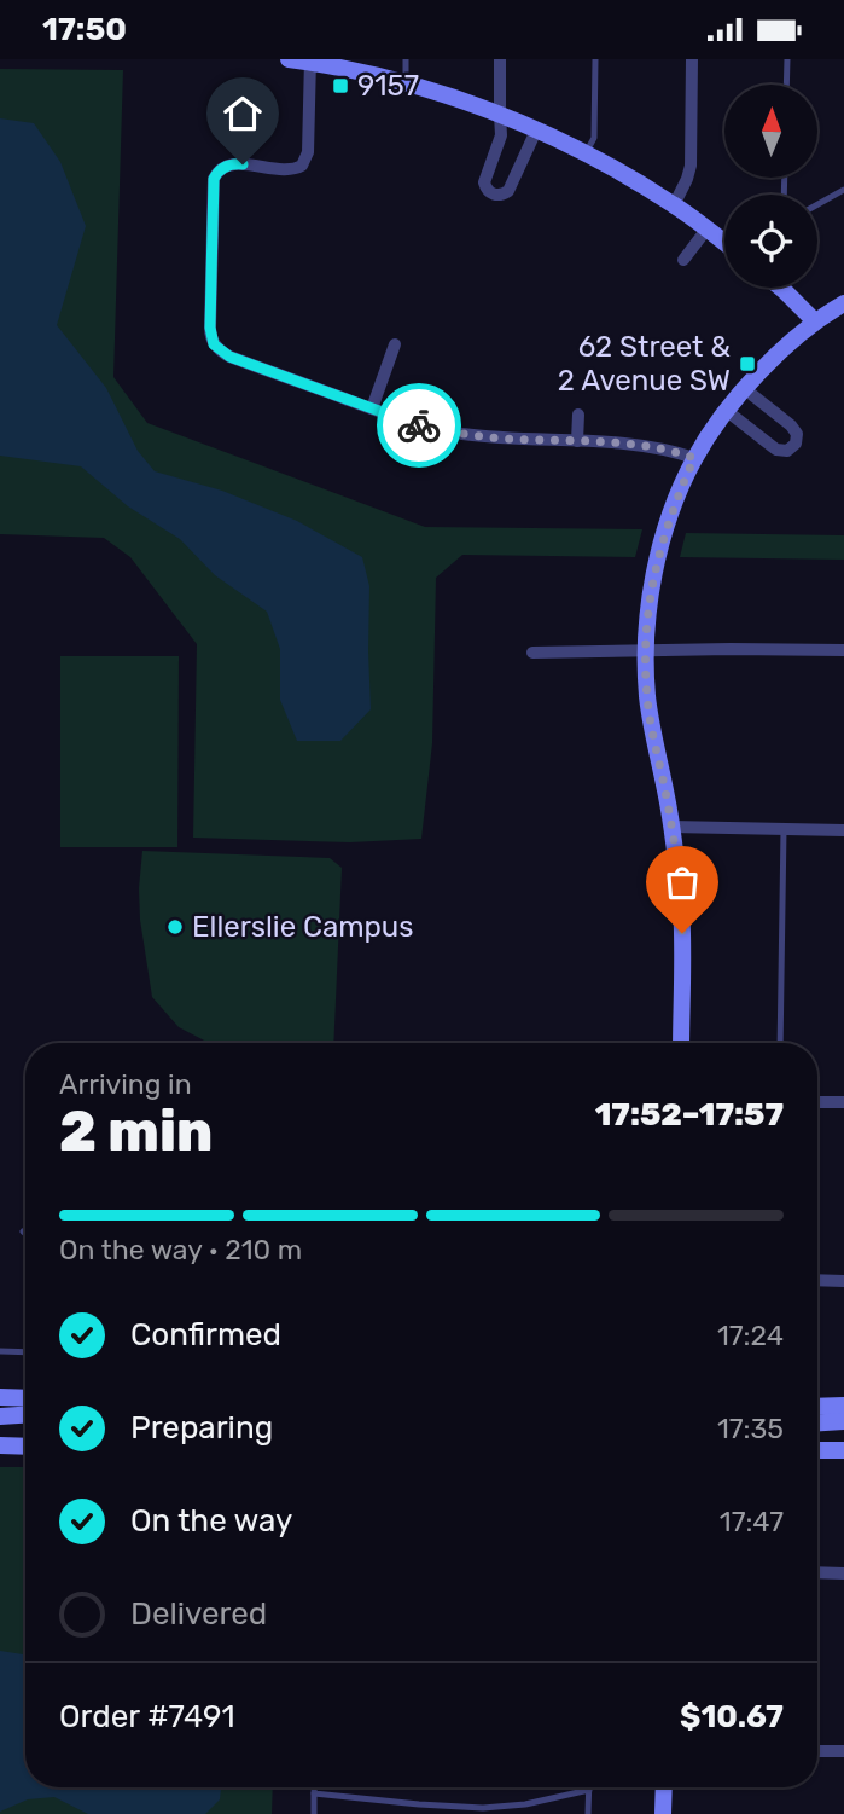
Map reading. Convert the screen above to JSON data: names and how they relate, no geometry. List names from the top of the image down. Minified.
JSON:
{"places":{"transit":["9157","62 Street & 2 Avenue SW"],"other":["Ellerslie Campus"]},"north":"top","page":{"status":"17:50","heading":["2 min","Arriving in","17:52–17:57"],"panel":["Order #7491","$10.67"],"bar":"On the way · 210 m","list":[["Confirmed","17:24"],["Preparing","17:35"],["On the way","17:47"],"Delivered"]}}
